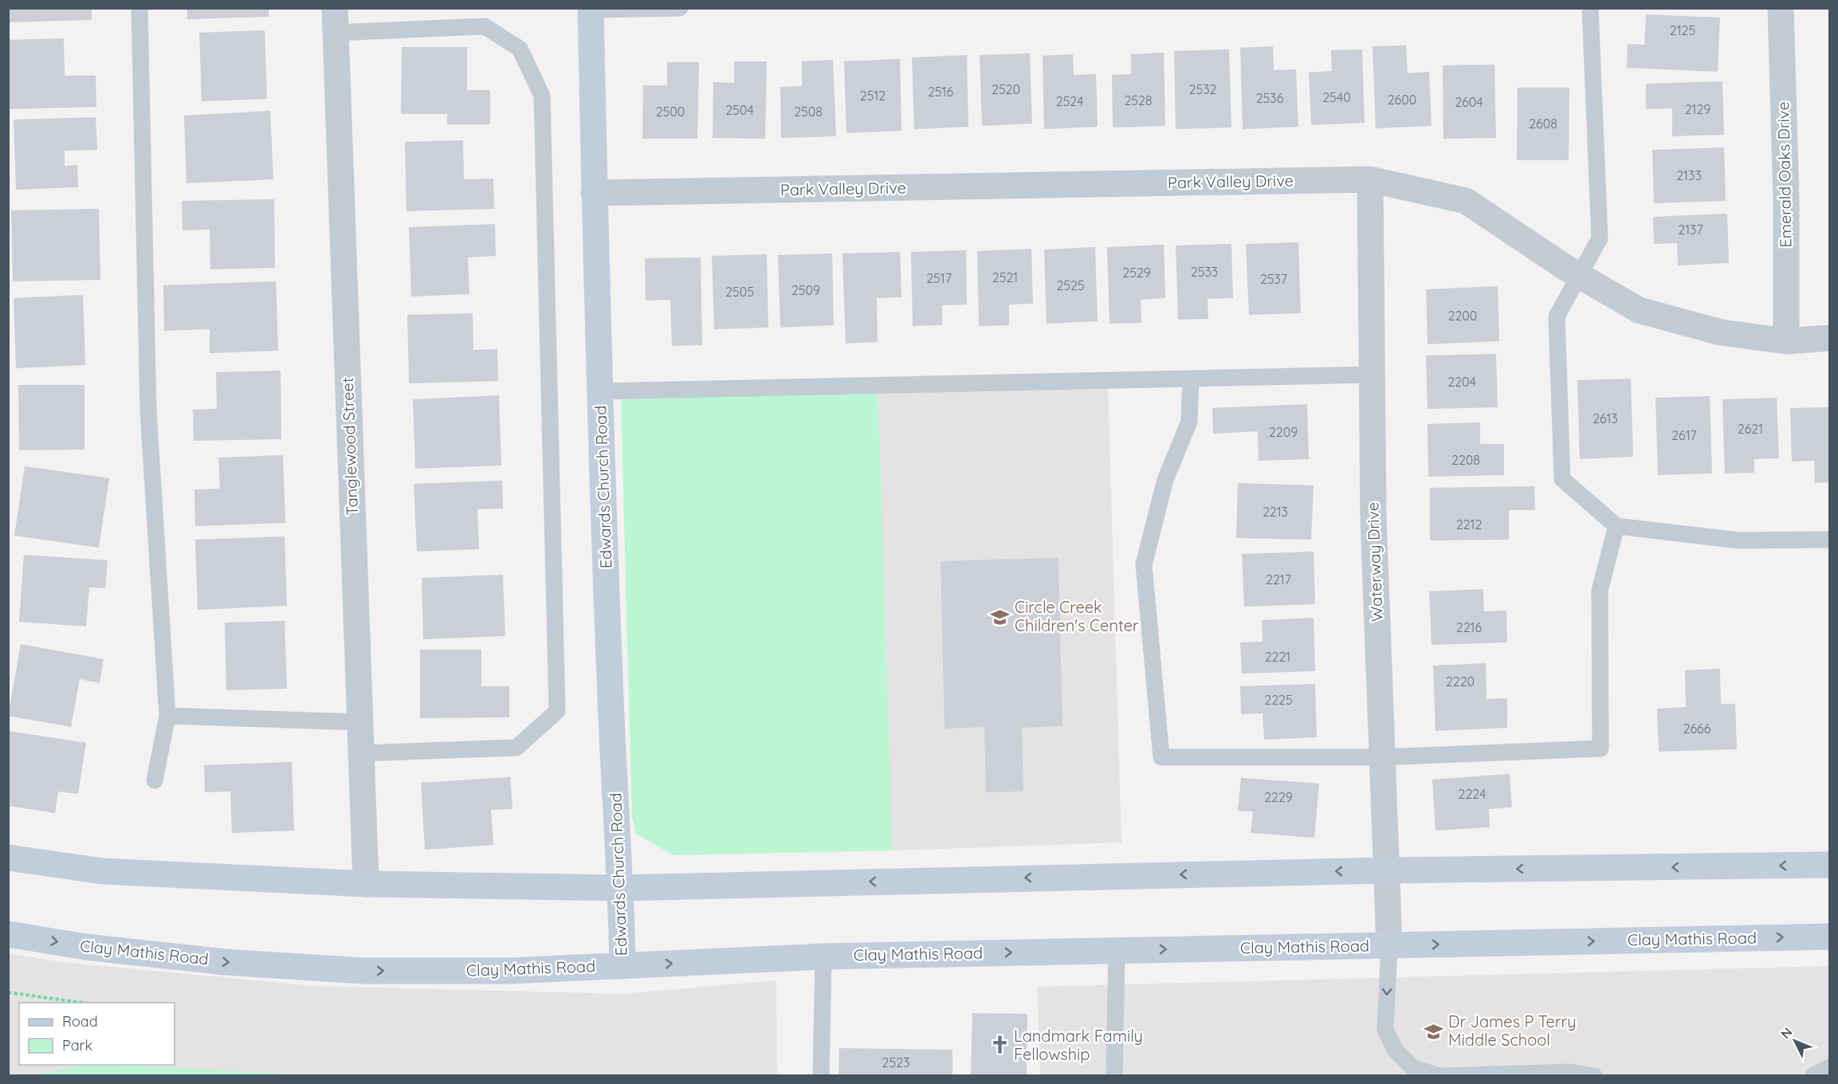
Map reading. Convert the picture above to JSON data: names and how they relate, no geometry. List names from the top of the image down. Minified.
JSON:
{"streets":{"main road":["Edwards Church Road","Clay Mathis Road"],"street":["Emerald Oaks Drive","Park Valley Drive","Tanglewood Street","Waterway Drive"]},"crossings":[["Emerald Oaks Drive","Park Valley Drive"],["Park Valley Drive","Edwards Church Road"],["Park Valley Drive","Waterway Drive"],["Edwards Church Road","Clay Mathis Road"],["Waterway Drive","Clay Mathis Road"]],"places":{"school or university":["Circle Creek Children's Center","Dr James P Terry Middle School"],"church":["Landmark Family Fellowship"]},"house_numbers":["2125","2520","2532","2516","2512","2540","2536","2600","2528","2524","2604","2129","2504","2500","2508","2608","2133","2137","2533","2529","2521","2517","2537","2525","2509","2505","2200","2204","2613","2621","2209","2617","2208","2213","2212","2217","2216","2221","2220","2225","2666","2224","2229","2523"],"legend":["Road","Park"],"north":"top left"}
